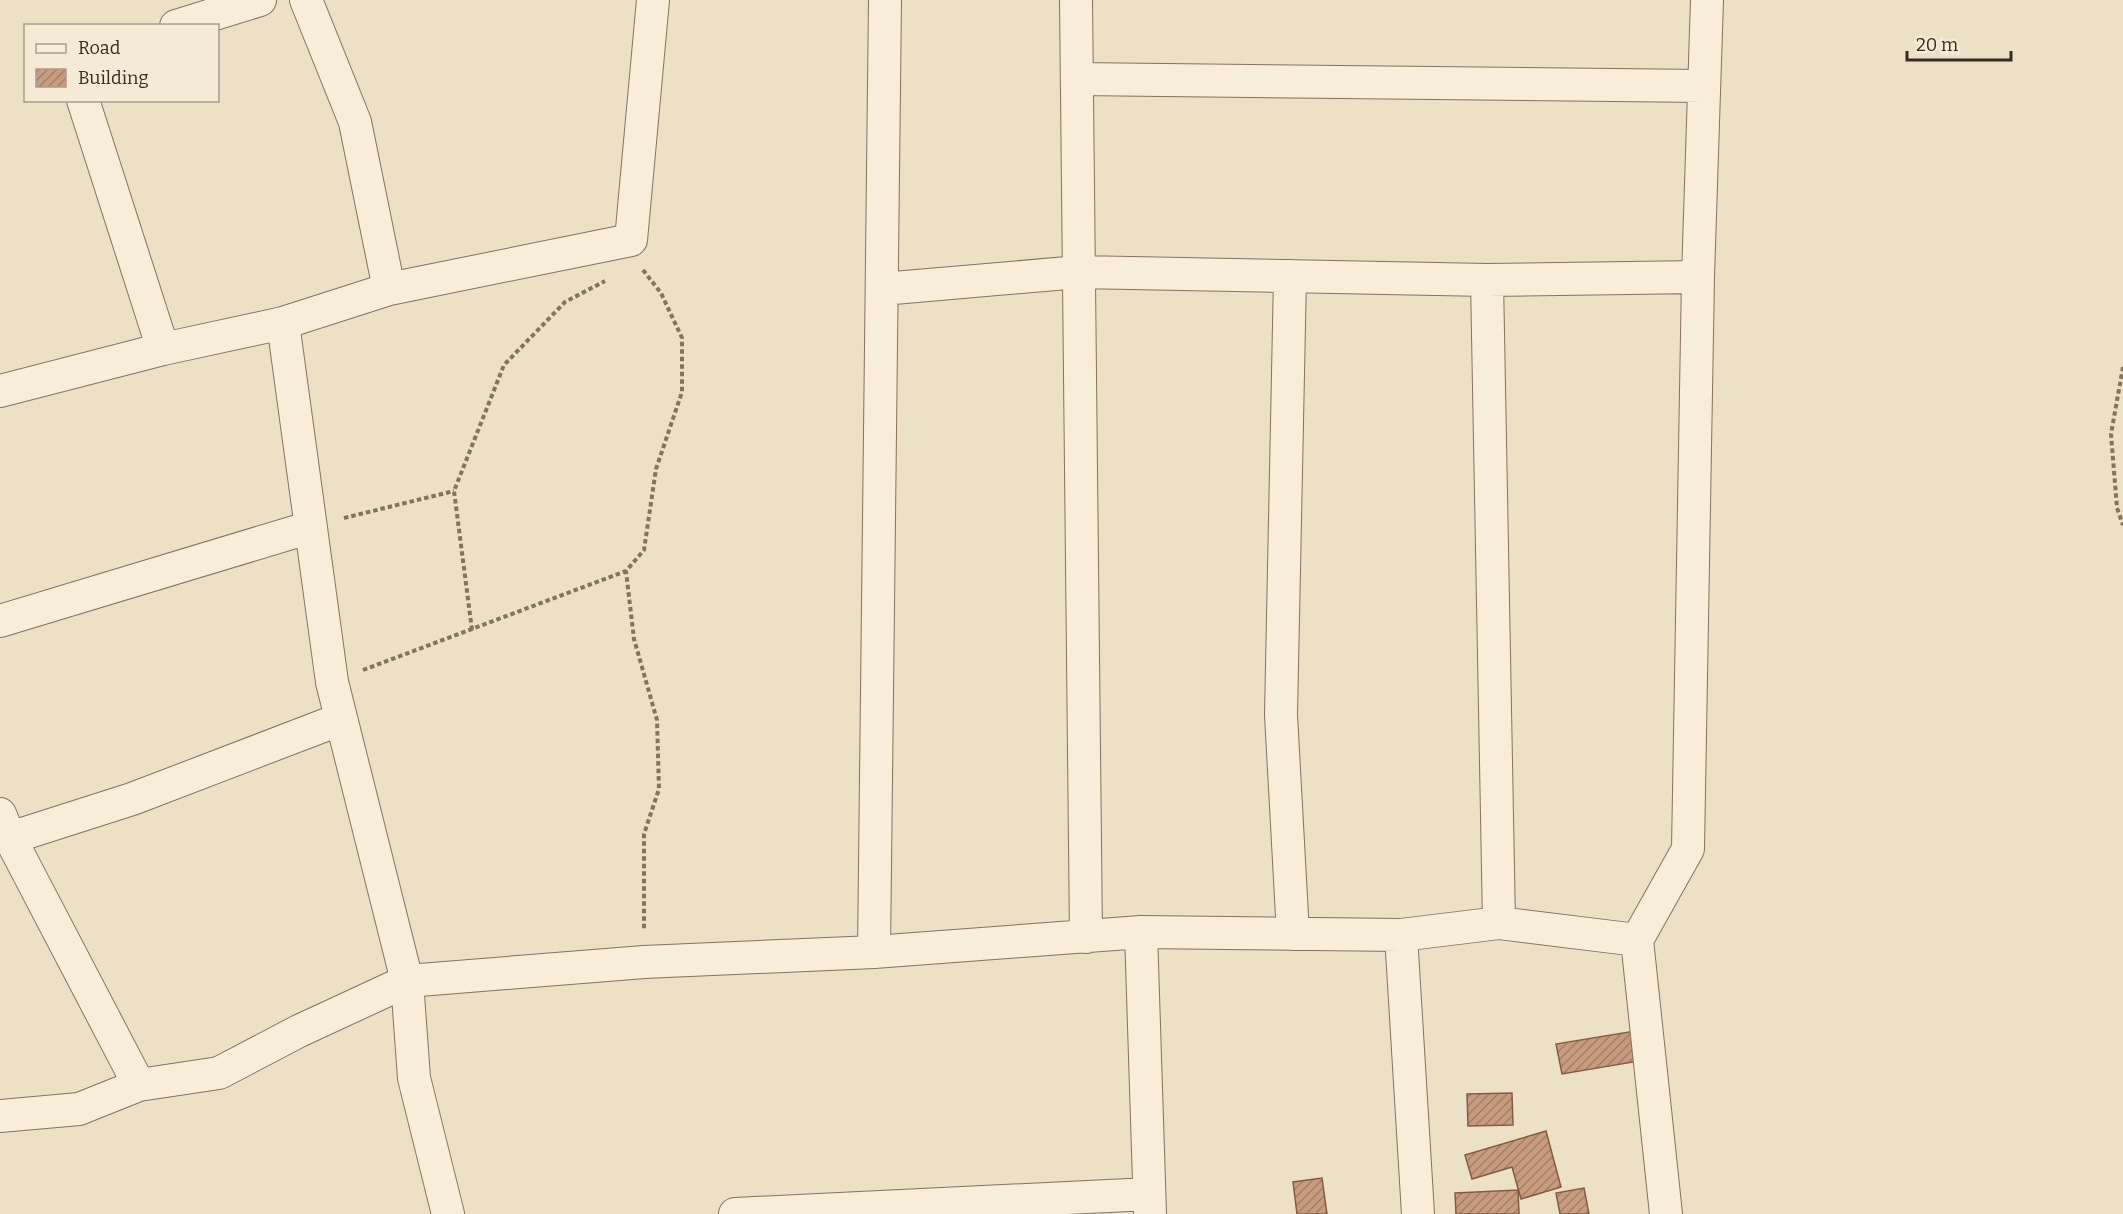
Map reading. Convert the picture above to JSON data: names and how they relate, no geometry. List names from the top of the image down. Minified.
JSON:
{"legend":["Road","Building"],"scale_bar":"20 m"}
